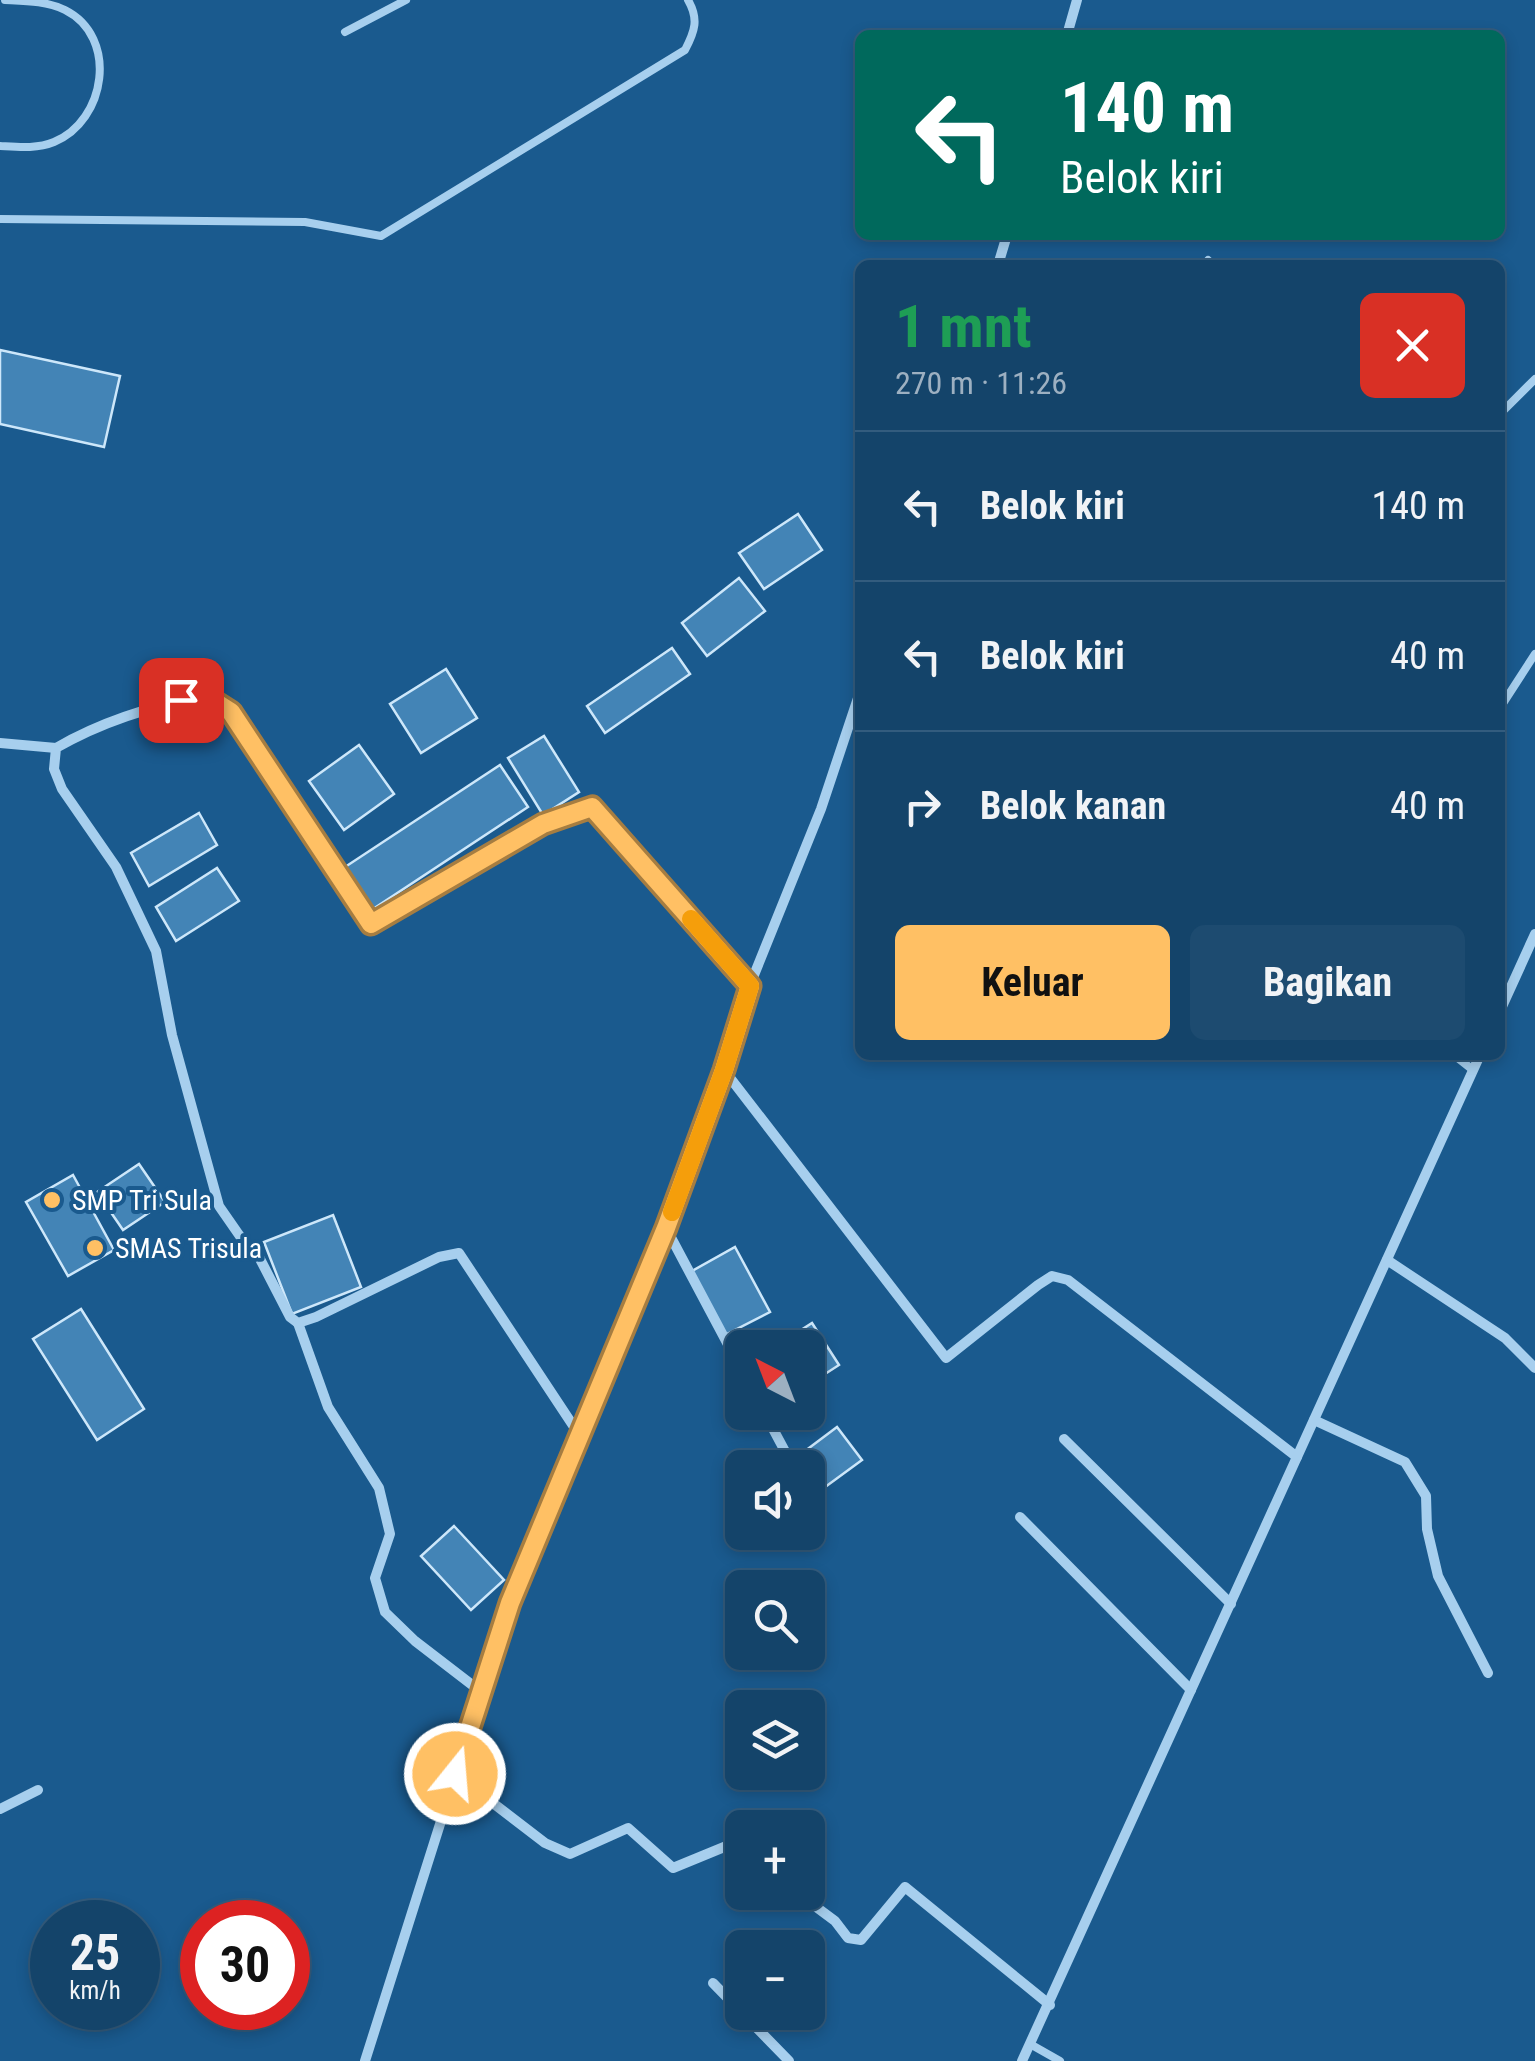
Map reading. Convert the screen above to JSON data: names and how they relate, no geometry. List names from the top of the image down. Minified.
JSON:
{"places":["SMP Tri Sula","SMAS Trisula"],"north":"top left","page":{"turn":["140 m","Belok kiri"],"heading":["1 mnt","270 m · 11:26"],"list":[{"name":"Belok kiri","value":"140 m"},{"name":"Belok kiri","value":"40 m"},{"name":"Belok kanan","value":"40 m"}],"buttons":["Keluar","Bagikan"],"map_buttons":["+","−"],"speed":"25 km/h","limit":"30"}}
